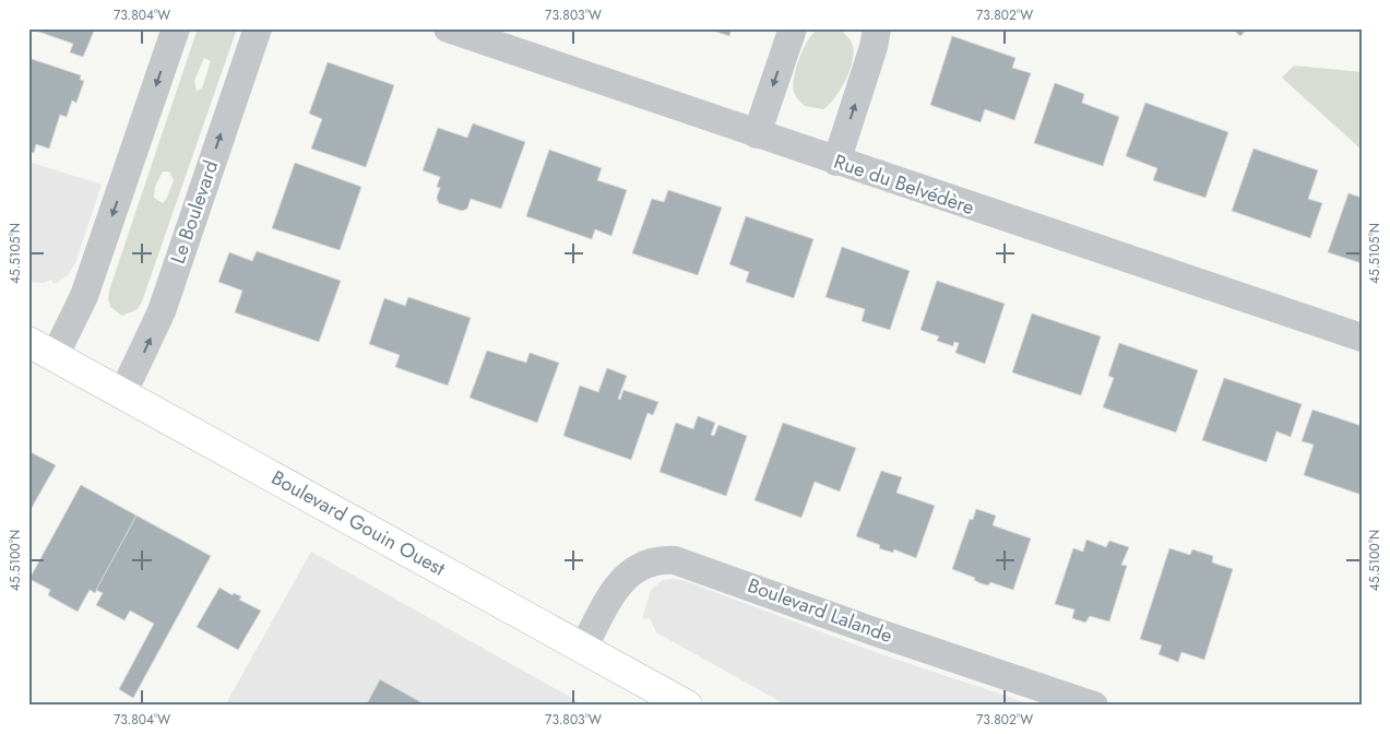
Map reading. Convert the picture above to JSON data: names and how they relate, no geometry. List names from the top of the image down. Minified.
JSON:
{"streets":{"main road":["Boulevard Gouin Ouest"],"street":["Rue du Belvédère","Le Boulevard","Boulevard Lalande"]},"crossings":[["Le Boulevard","Boulevard Gouin Ouest"],["Boulevard Gouin Ouest","Boulevard Lalande"]],"coordinates":["73.804°W","73.803°W","73.802°W","45.5105°N","45.5100°N"]}
